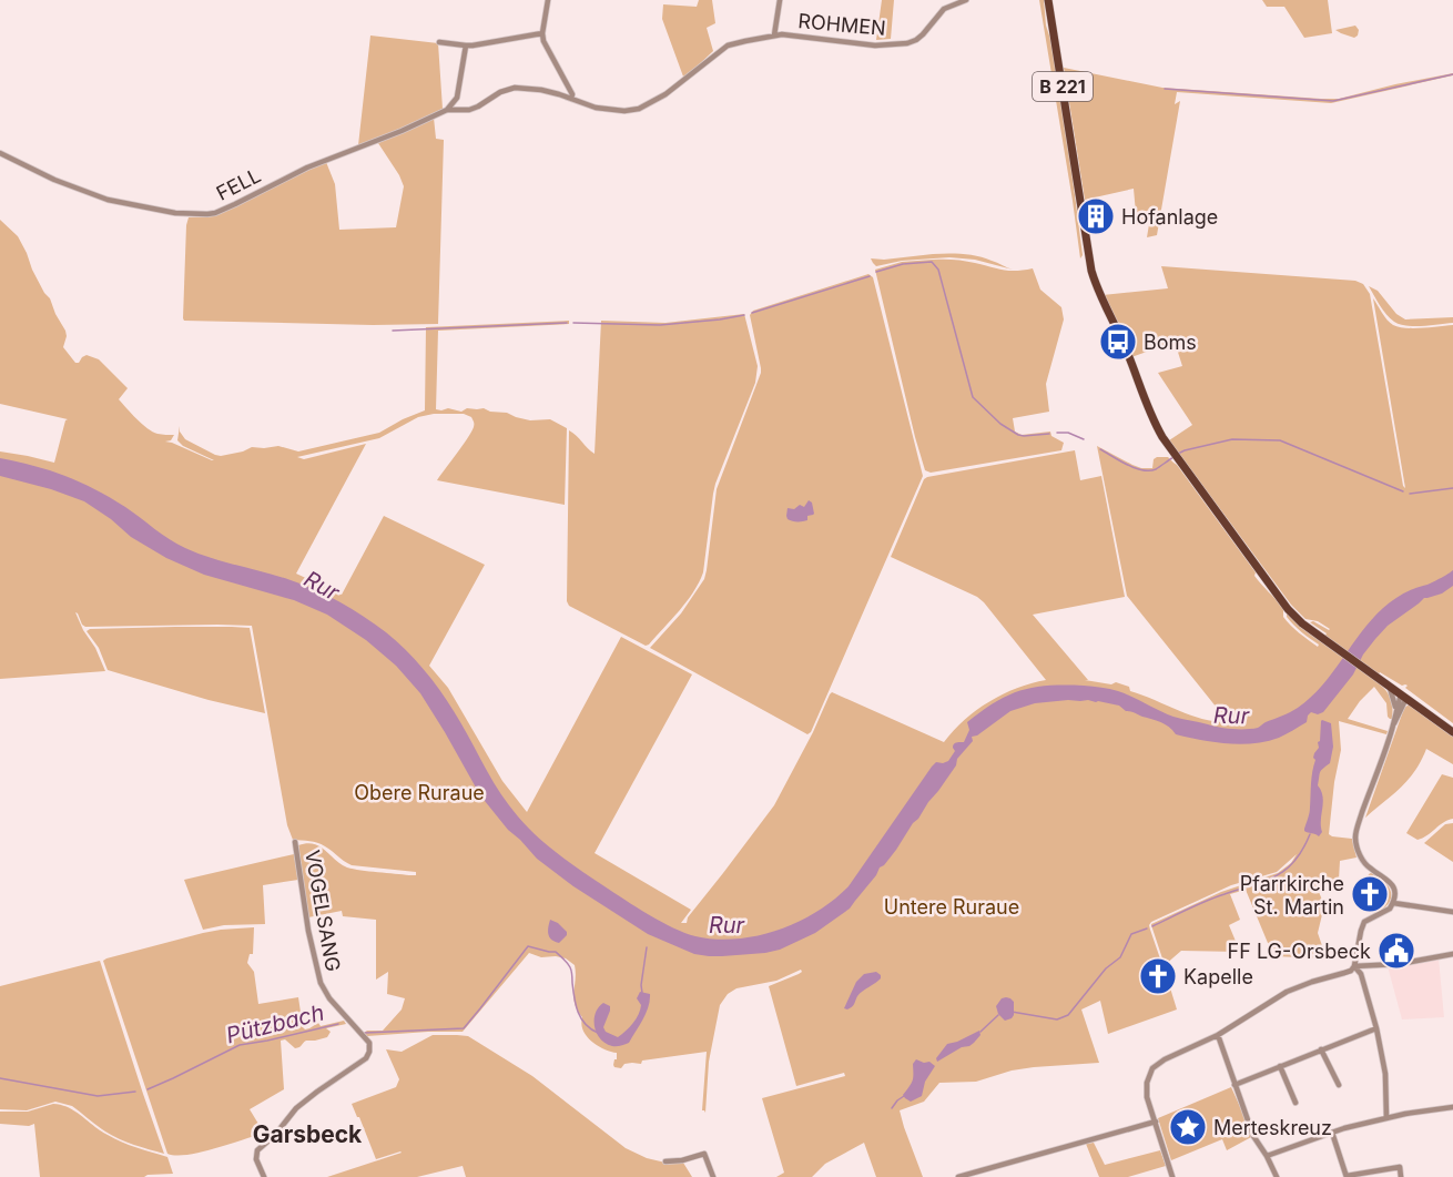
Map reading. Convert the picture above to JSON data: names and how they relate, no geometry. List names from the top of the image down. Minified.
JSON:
{"streets":{"main road":["B 221"],"street":["ROHMEN","FELL","VOGELSANG"]},"crossings":[["ROHMEN","FELL"]],"districts":["Garsbeck"],"water":["Rur","Pützbach"],"parks":["Obere Ruraue","Untere Ruraue"],"places":{"building":["Hofanlage"],"bus stop":["Boms"],"church":["Pfarrkirche St. Martin","Kapelle"],"public building":["FF LG-Orsbeck"],"place":["Merteskreuz"]}}
